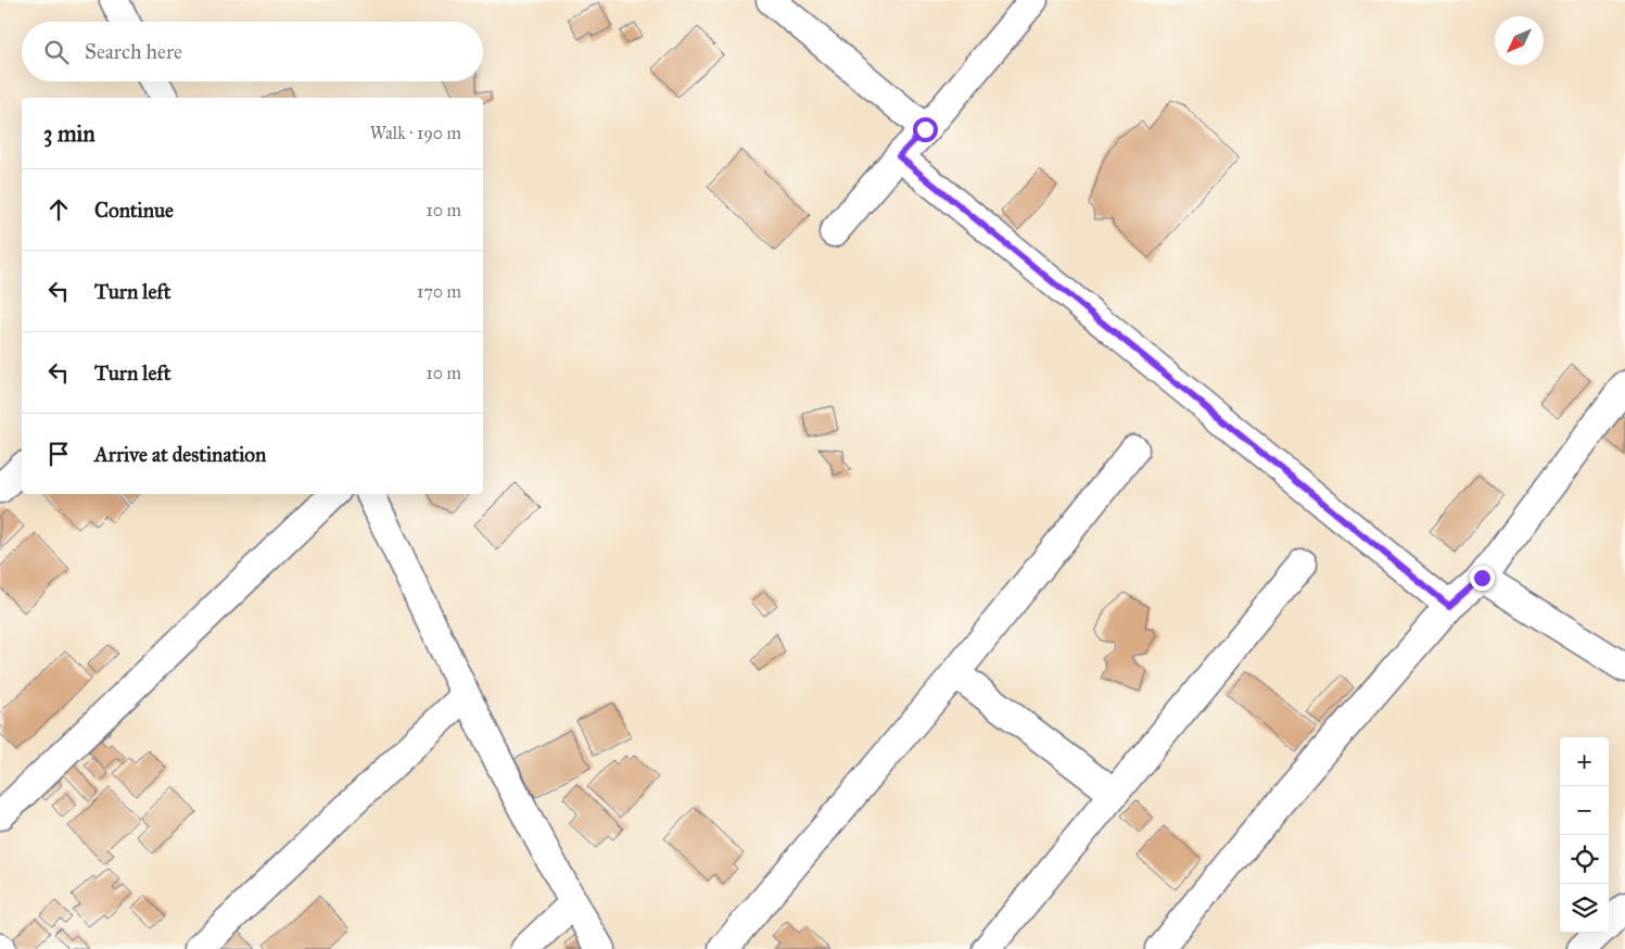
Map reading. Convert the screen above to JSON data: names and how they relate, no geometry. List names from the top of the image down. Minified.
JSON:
{"north":"bottom left","page":{"search":"Search here","heading":["3 min","Walk · 190 m"],"list":[["Continue","10 m"],["Turn left","170 m"],["Turn left","10 m"],"Arrive at destination"],"map_buttons":["+","−"]}}
